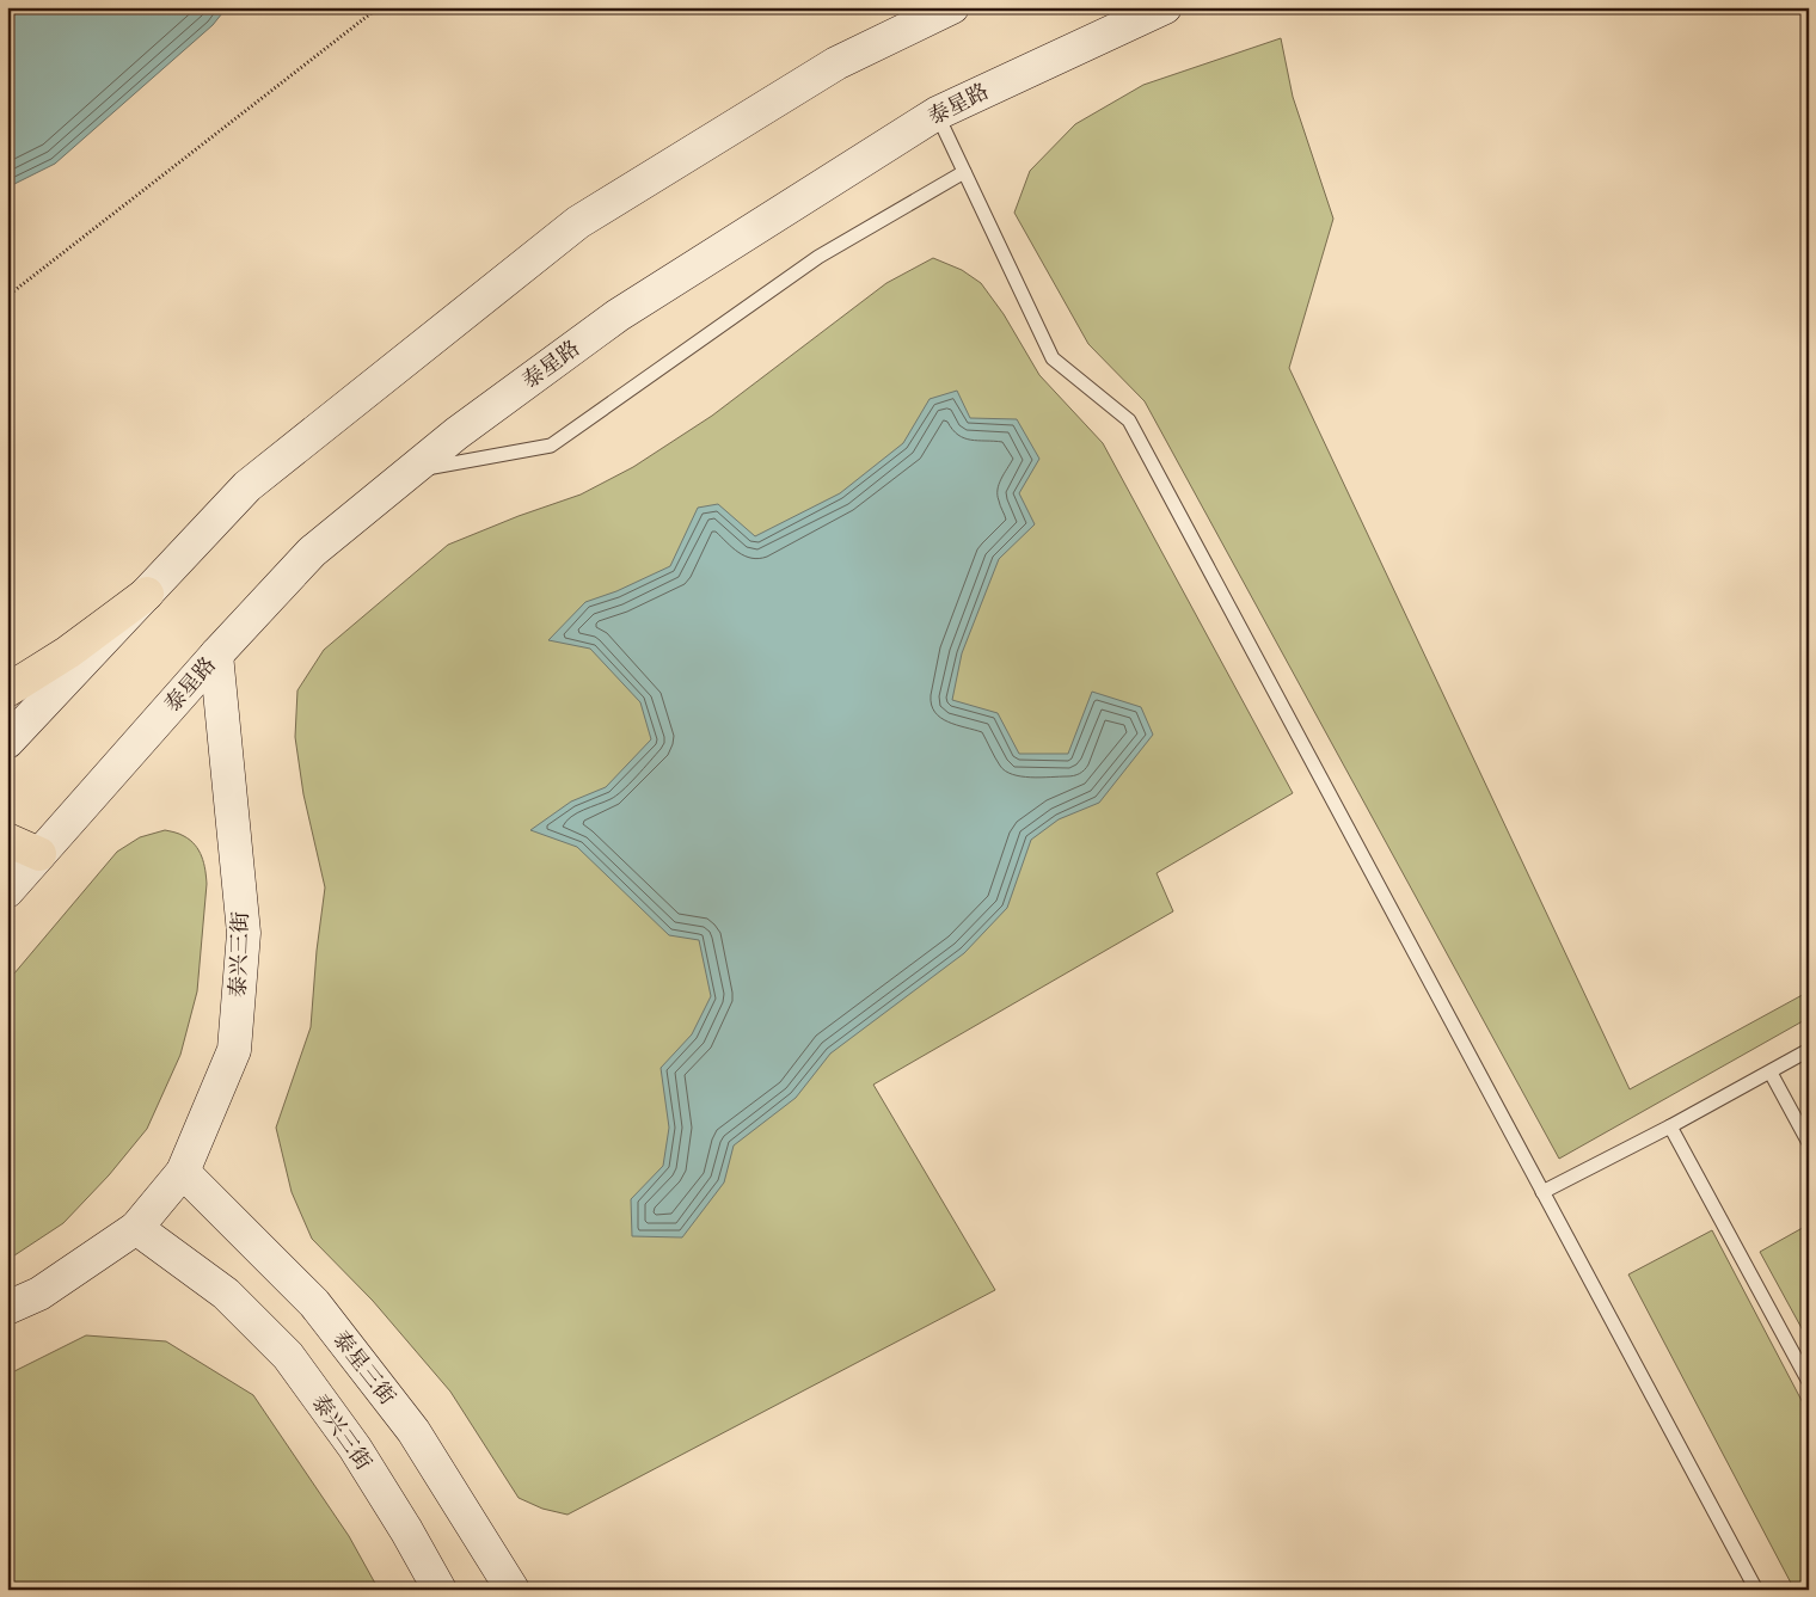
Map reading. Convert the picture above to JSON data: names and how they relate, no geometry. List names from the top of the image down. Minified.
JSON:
{"streets":{"main road":["泰星路","泰兴三街","泰星三街"]},"crossings":[["泰星路","泰兴三街"],["泰兴三街","泰星三街"]]}
